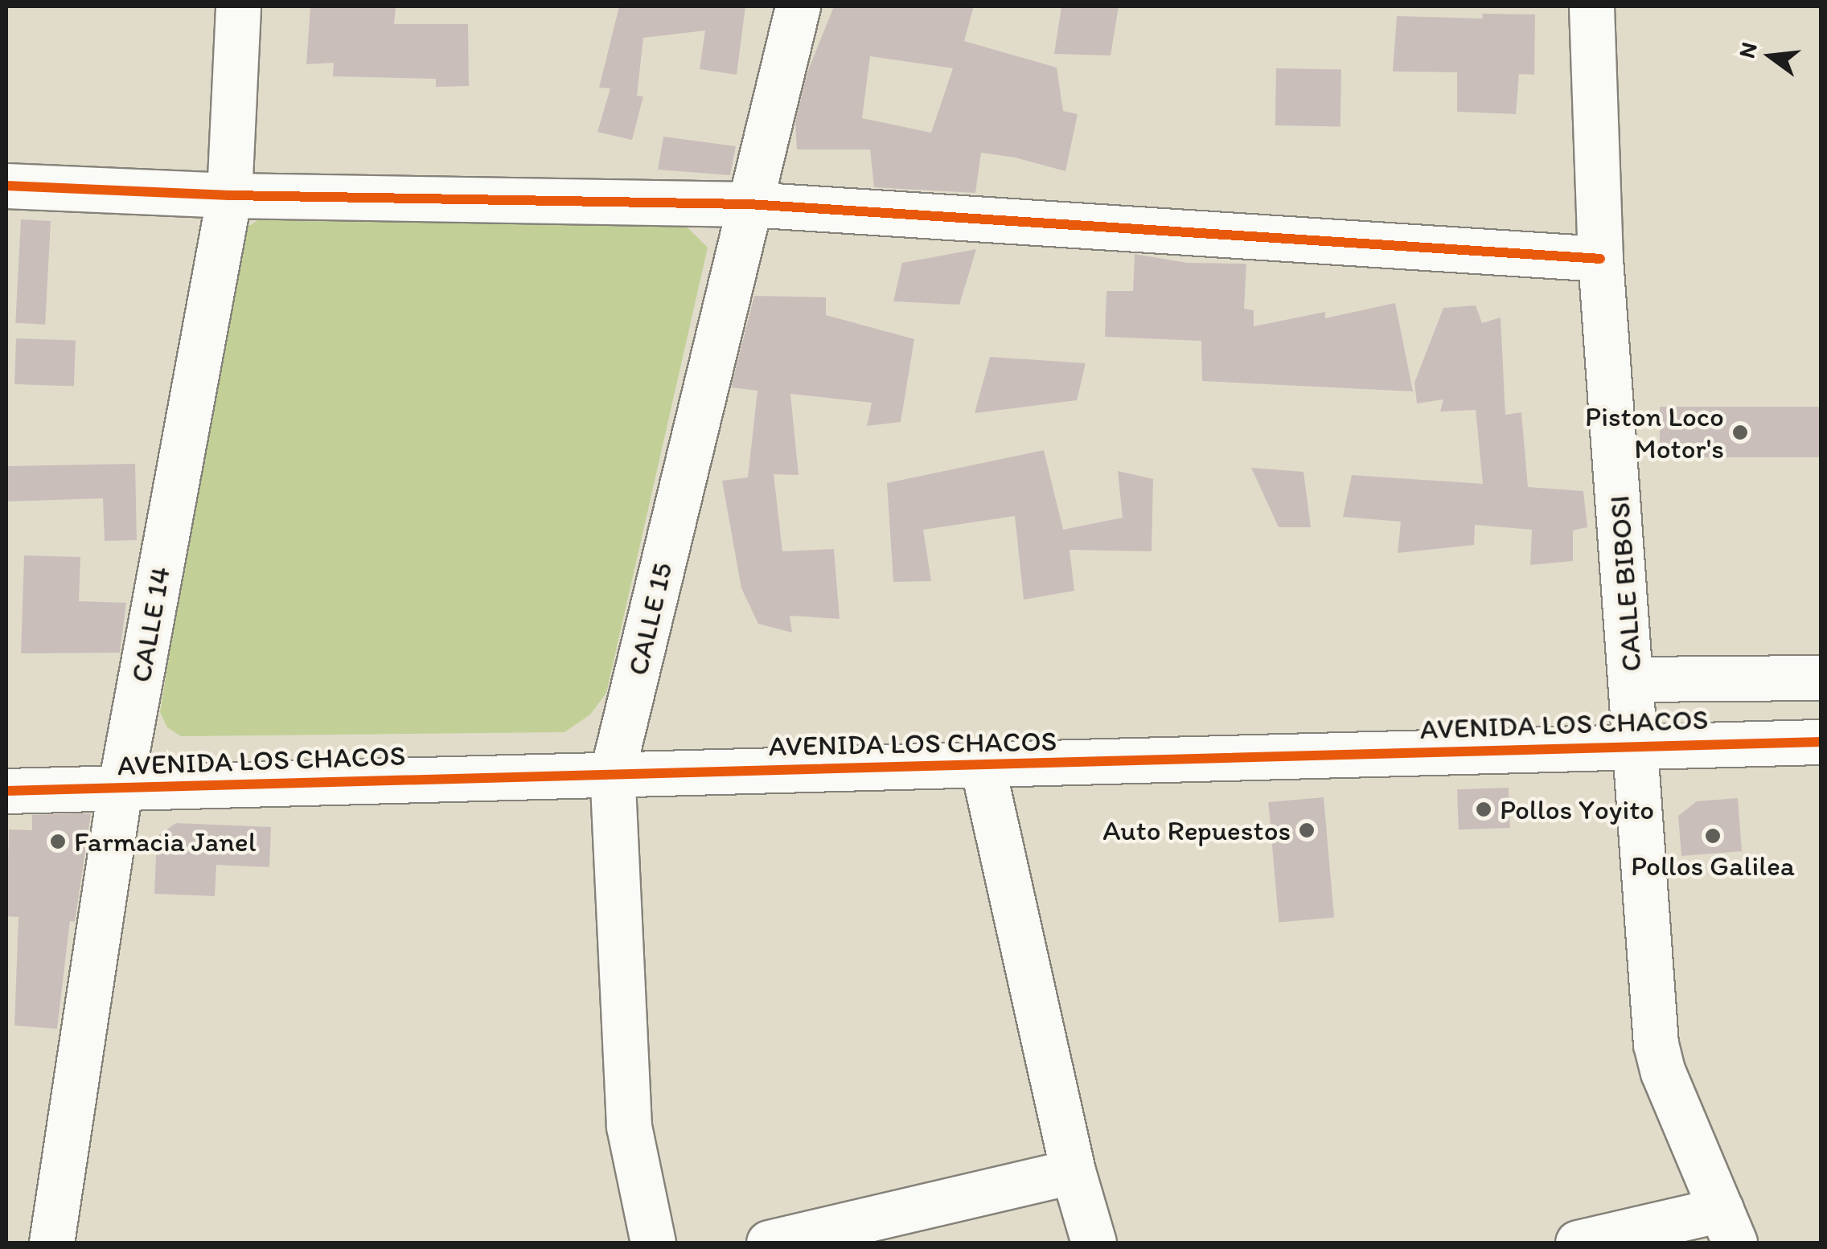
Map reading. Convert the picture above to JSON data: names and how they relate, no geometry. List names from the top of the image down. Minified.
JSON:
{"streets":{"street":["CALLE BIBOSI","CALLE 15","CALLE 14","AVENIDA LOS CHACOS"]},"crossings":[["CALLE BIBOSI","AVENIDA LOS CHACOS"],["CALLE 15","AVENIDA LOS CHACOS"],["CALLE 14","AVENIDA LOS CHACOS"]],"places":["Piston Loco Motor's","Pollos Yoyito","Auto Repuestos","Pollos Galilea","Farmacia Janel"],"north":"left"}
